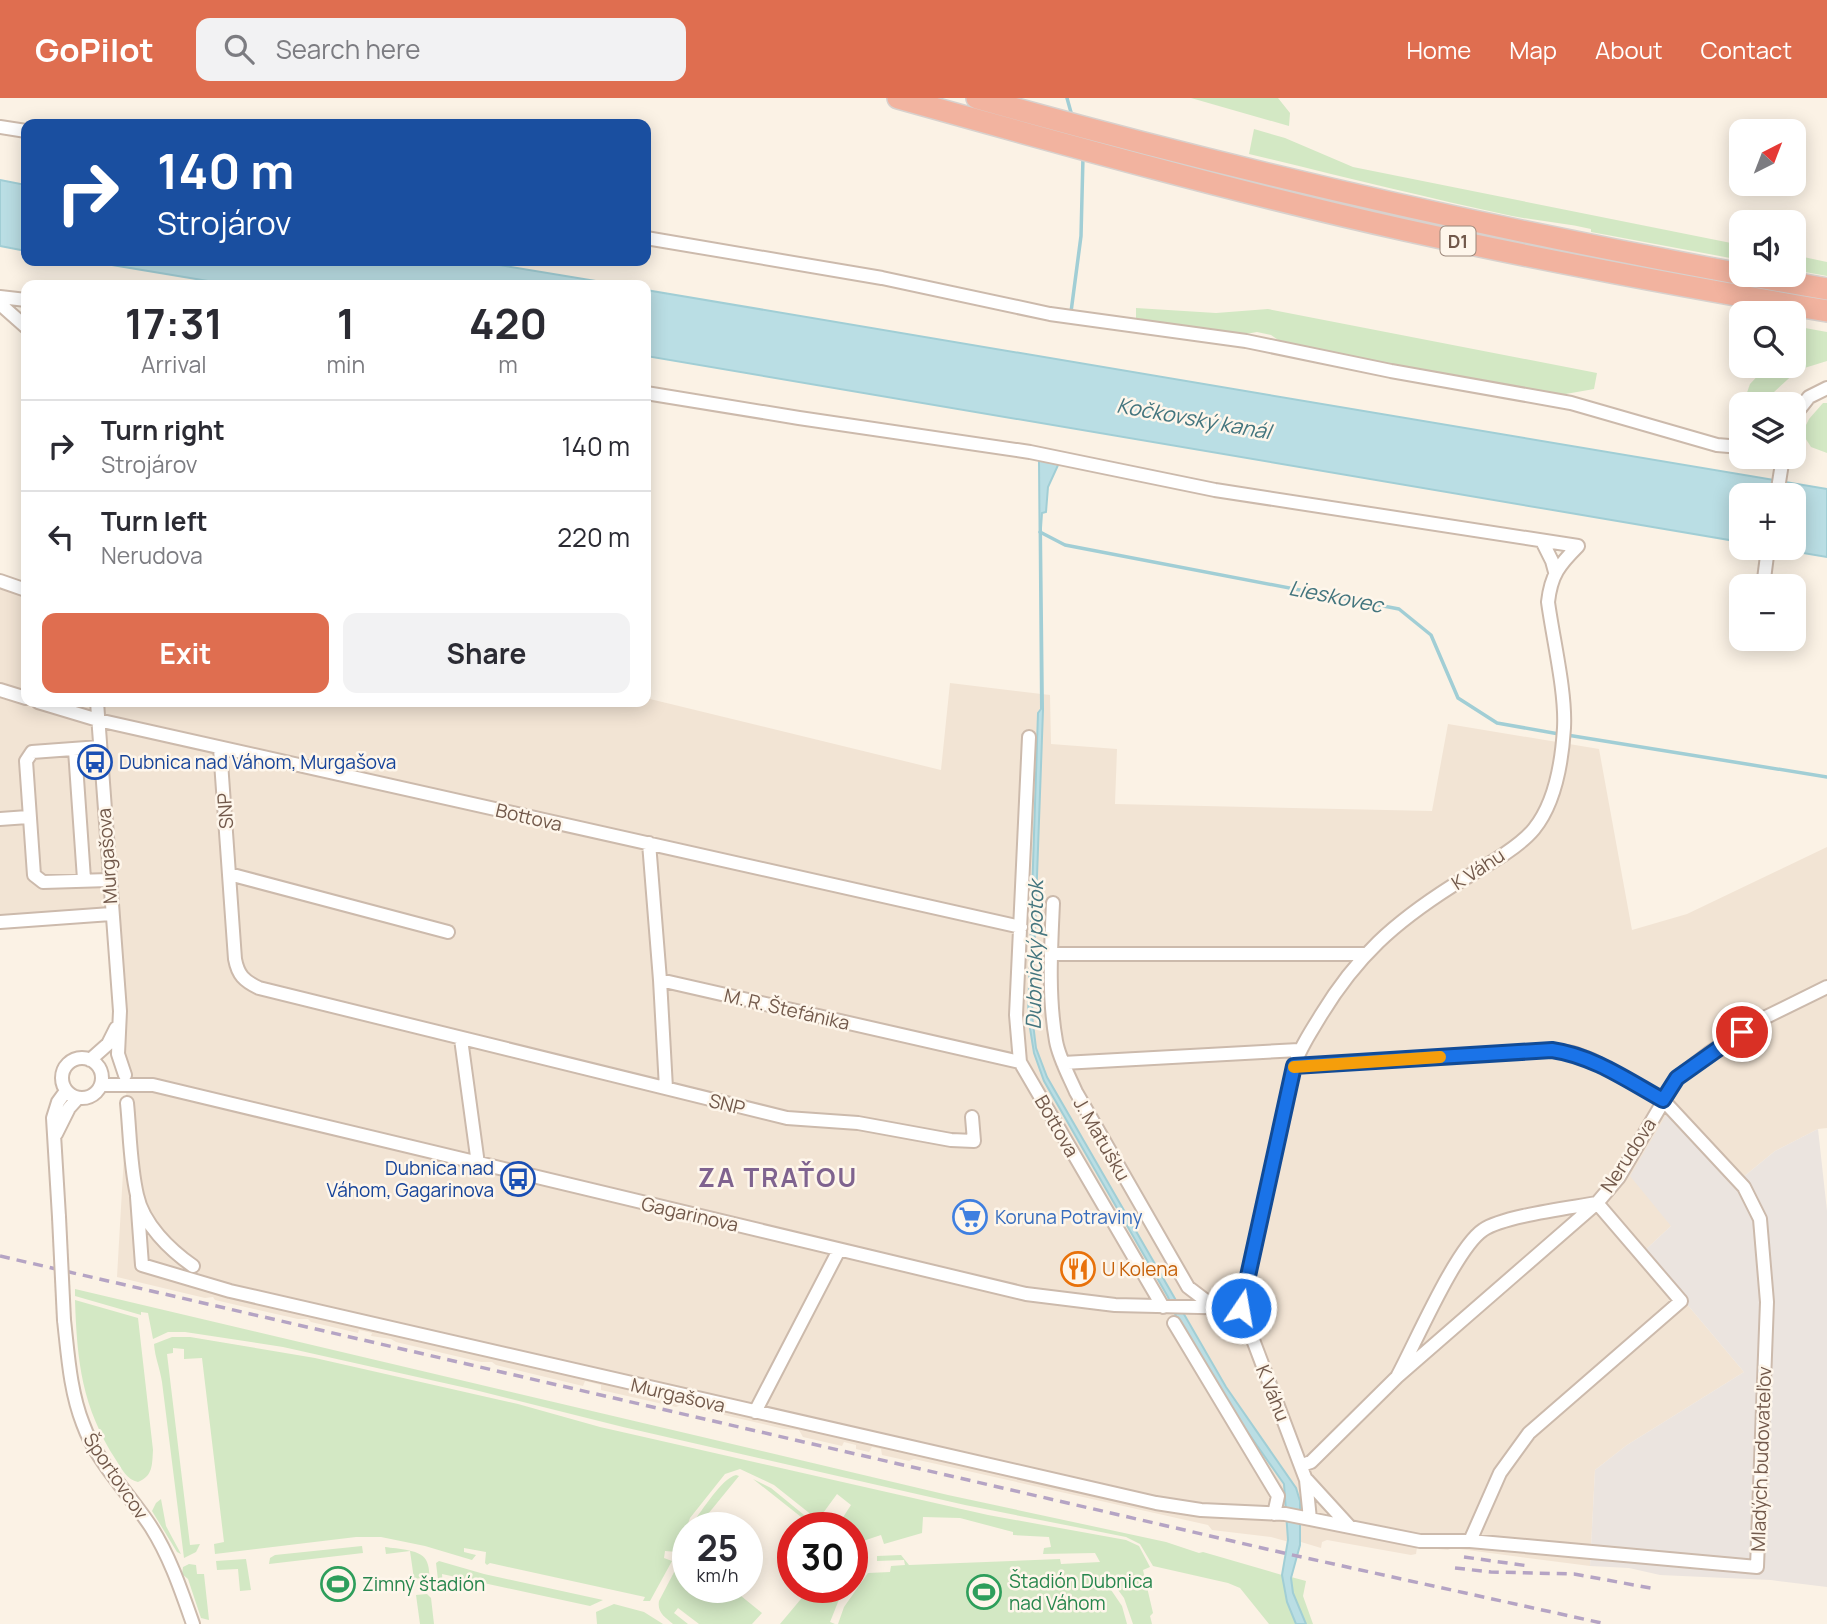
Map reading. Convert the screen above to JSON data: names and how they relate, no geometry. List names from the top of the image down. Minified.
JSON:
{"streets":{"highway":["D1"],"street":["SNP","Bottova","Murgašova","K Váhu","M. R. Štefánika","J. Matušku","Nerudova","Gagarinova","Mladých budovateľov","Športovcov"]},"crossings":[["SNP","Bottova"],["Bottova","Murgašova"],["Bottova","M. R. Štefánika"],["Bottova","Gagarinova"],["Murgašova","Gagarinova"],["Murgašova","Mladých budovateľov"],["Murgašova","Športovcov"],["K Váhu","Nerudova"],["K Váhu","Gagarinova"],["J. Matušku","Gagarinova"],["Nerudova","Mladých budovateľov"],["Gagarinova","Športovcov"]],"districts":["ZA TRAŤOU"],"water":["Kočkovský kanál","Lieskovec","Dubnický potok"],"places":{"bus stop":["Dubnica nad Váhom, Murgašova","Dubnica nad Váhom, Gagarinova"],"supermarket":["Koruna Potraviny"],"restaurant":["U Kolena"],"sports":["Zimný štadión","Štadión Dubnica nad Váhom"]},"north":"top right","page":{"header":"GoPilot","search":"Search here","nav":["Home","Map","About","Contact"],"map_buttons":["+","−"],"turn":["140 m","Strojárov"],"eta":["17:31","Arrival","1","min","420","m"],"list":[{"name":"Turn right","note":"Strojárov","value":"140 m"},{"name":"Turn left","note":"Nerudova","value":"220 m"}],"buttons":["Exit","Share"],"speed":"25 km/h","limit":"30"}}
